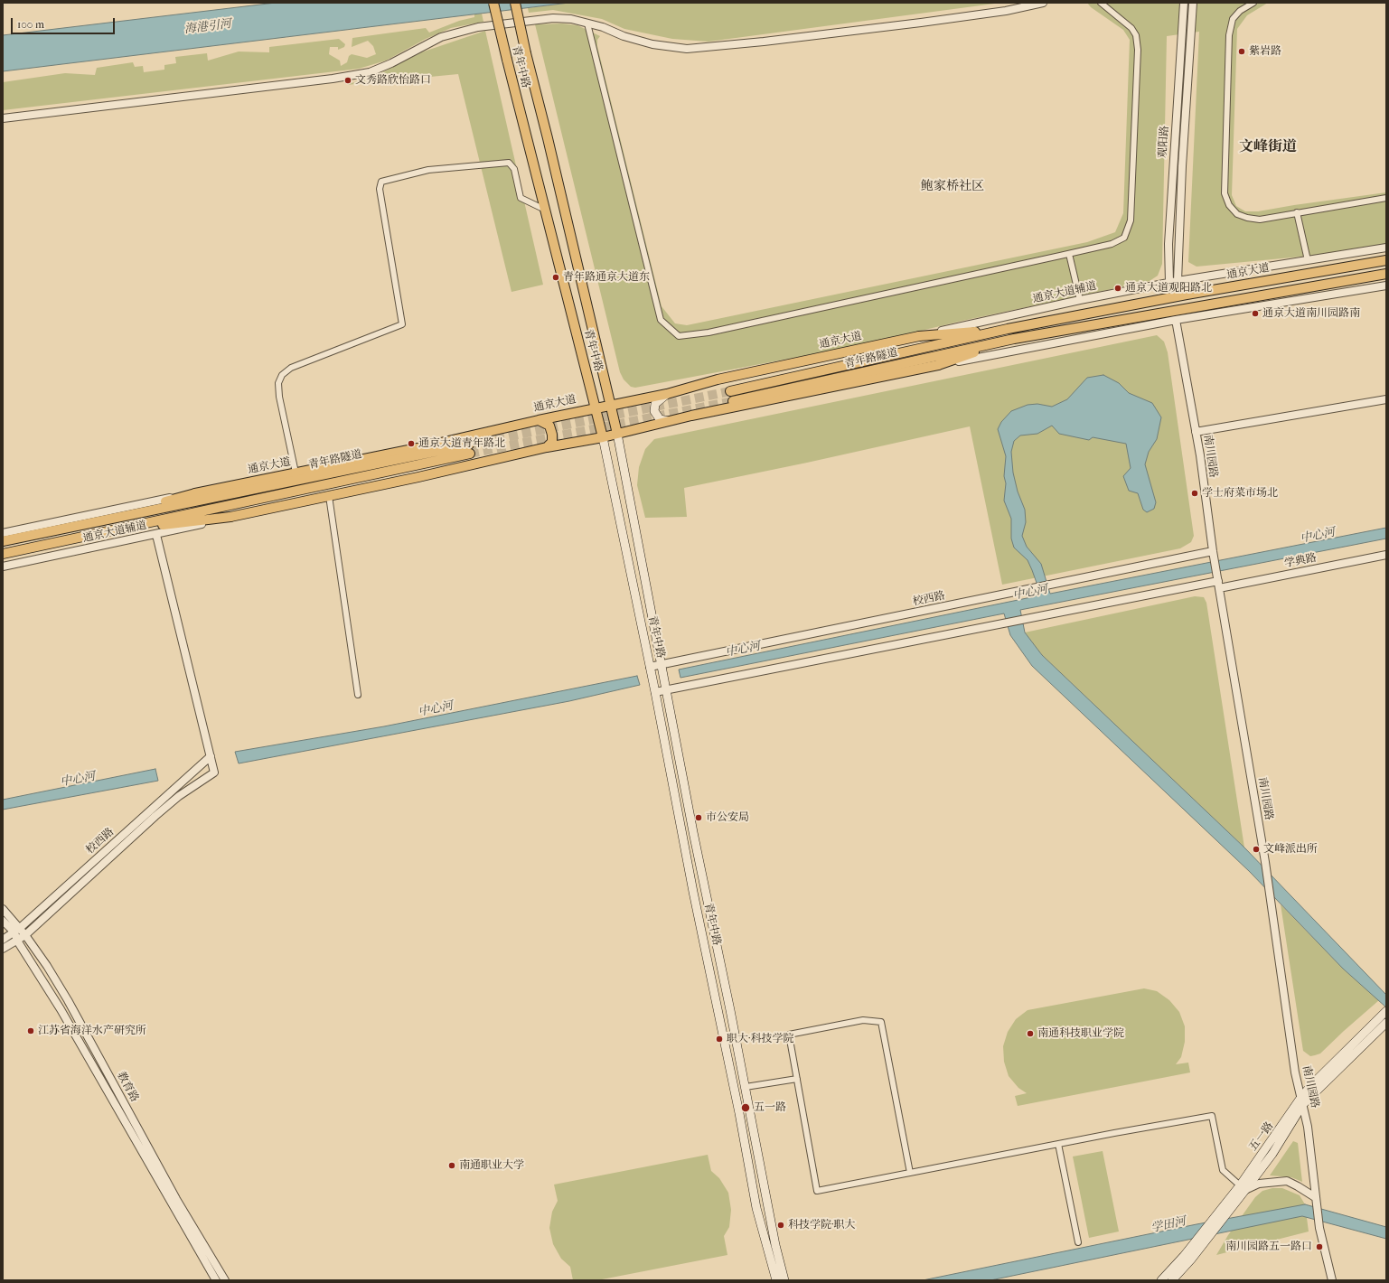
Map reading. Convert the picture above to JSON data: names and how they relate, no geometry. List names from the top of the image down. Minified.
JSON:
{"streets":{"main road":["青年中路","通京大道","青年路隧道","五一路"],"street":["观阳路","通京大道辅道","南川园路","学典路","校西路","教育路"]},"crossings":[["青年中路","通京大道"],["青年中路","校西路"],["观阳路","通京大道辅道"],["通京大道","通京大道辅道"],["通京大道","青年路隧道"],["南川园路","学典路"],["南川园路","校西路"],["南川园路","五一路"],["校西路","教育路"]],"districts":["文峰街道","鲍家桥社区"],"water":["海港引河","中心河","学田河"],"places":["紫岩路","文秀路欣怡路口","青年路通京大道东","通京大道观阳路北","通京大道南川园路南","通京大道青年路北","学士府菜市场北","市公安局","文峰派出所","江苏省海洋水产研究所","南通科技职业学院","职大·科技学院","五一路","南通职业大学","科技学院·职大","南川园路五一路口"],"scale_bar":"100 m"}
